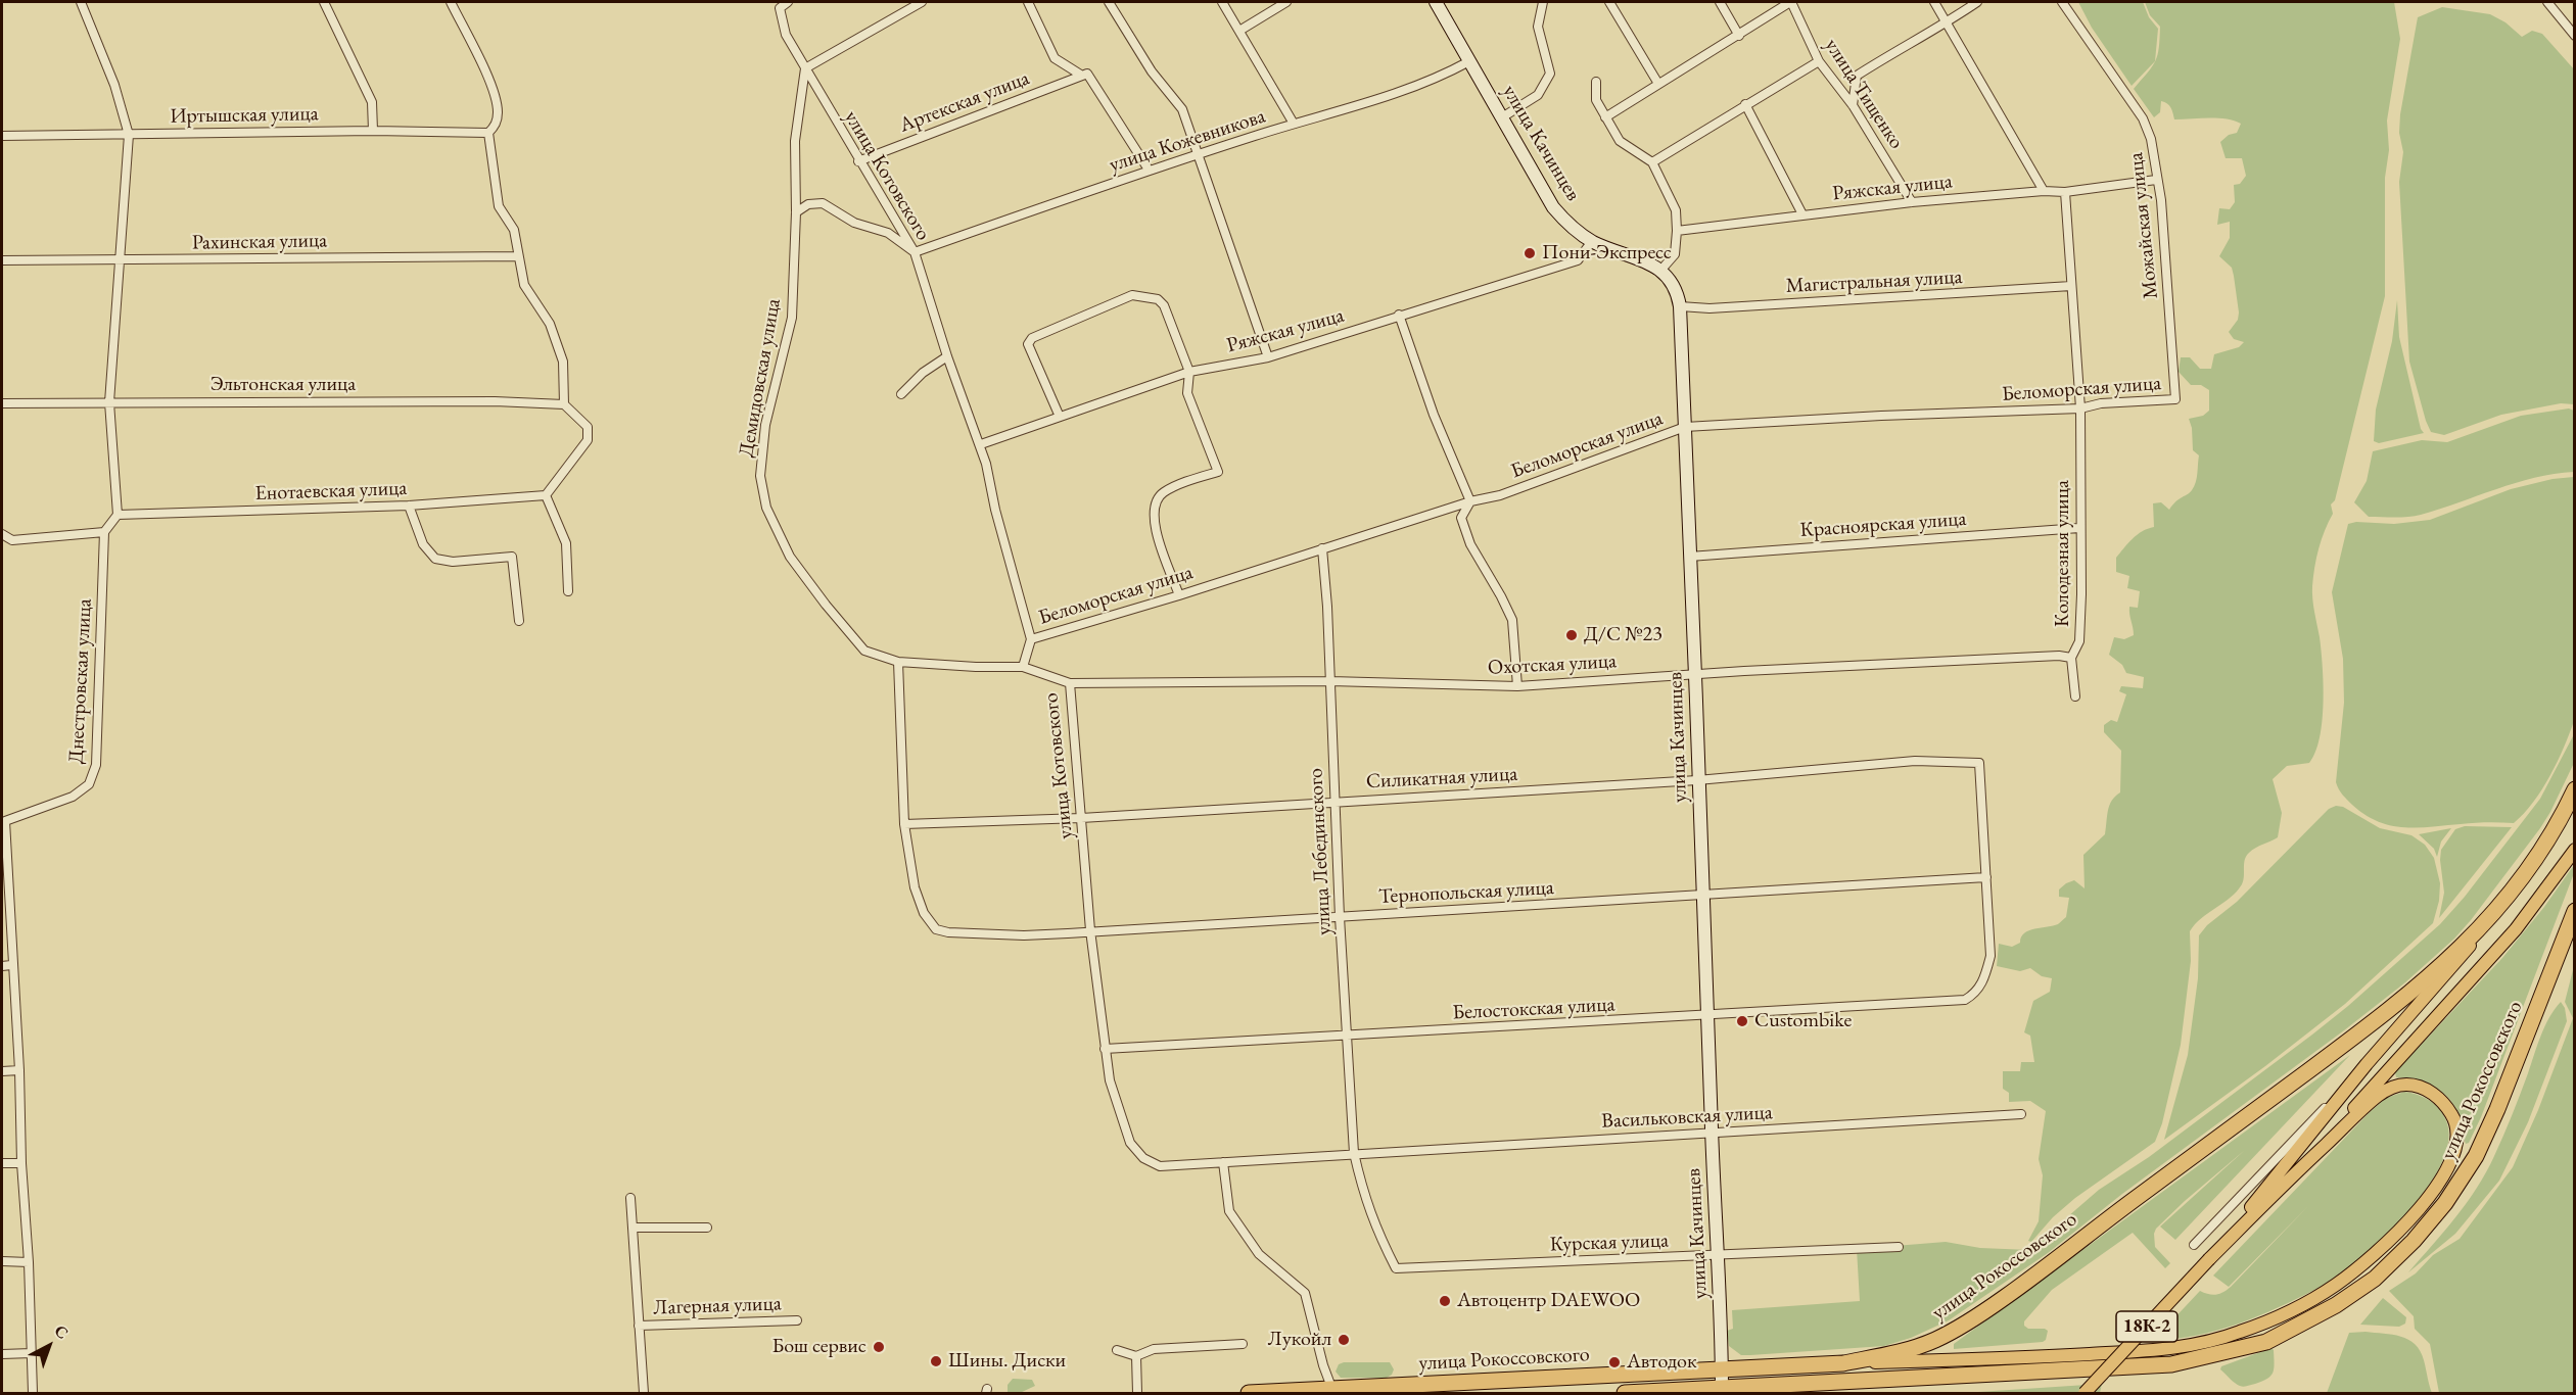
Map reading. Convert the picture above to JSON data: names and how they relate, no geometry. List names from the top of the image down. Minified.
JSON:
{"streets":{"highway":["улица Рокоссовского"],"main road":["улица Качинцев","18К-2"],"street":["улица Тищенко","Артекская улица","Иртышская улица","улица Кожевникова","улица Котовского","Ряжская улица","Можайская улица","Рахинская улица","Магистральная улица","Демидовская улица","Эльтонская улица","Беломорская улица","Енотаевская улица","Красноярская улица","Колодезная улица","Охотская улица","Днестровская улица","Силикатная улица","улица Лебединского","Тернопольская улица","Белостокская улица","Васильковская улица","Курская улица","Лагерная улица"]},"crossings":[["улица Тищенко","Ряжская улица"],["Артекская улица","улица Котовского"],["улица Кожевникова","улица Качинцев"],["улица Кожевникова","улица Котовского"],["улица Качинцев","Ряжская улица"],["улица Качинцев","Магистральная улица"],["улица Качинцев","Беломорская улица"],["улица Качинцев","Красноярская улица"],["улица Качинцев","Охотская улица"],["улица Качинцев","Силикатная улица"],["улица Качинцев","Тернопольская улица"],["улица Качинцев","Белостокская улица"],["улица Качинцев","улица Рокоссовского"],["улица Качинцев","Васильковская улица"],["улица Качинцев","Курская улица"],["улица Котовского","Ряжская улица"],["улица Котовского","Демидовская улица"],["улица Котовского","Беломорская улица"],["улица Котовского","Охотская улица"],["улица Котовского","Силикатная улица"],["улица Котовского","улица Лебединского"],["улица Котовского","Тернопольская улица"],["улица Котовского","Белостокская улица"],["улица Котовского","Васильковская улица"],["улица Котовского","Курская улица"],["Ряжская улица","Можайская улица"],["Ряжская улица","Колодезная улица"],["Можайская улица","Беломорская улица"],["Магистральная улица","Колодезная улица"],["Беломорская улица","Колодезная улица"],["Беломорская улица","улица Лебединского"],["Красноярская улица","Колодезная улица"],["Колодезная улица","Охотская улица"],["Охотская улица","улица Лебединского"],["Силикатная улица","улица Лебединского"],["Силикатная улица","Тернопольская улица"],["Силикатная улица","Белостокская улица"],["улица Лебединского","Тернопольская улица"],["улица Лебединского","Белостокская улица"],["улица Лебединского","Васильковская улица"],["улица Лебединского","Курская улица"],["Тернопольская улица","Белостокская улица"],["Васильковская улица","Курская улица"]],"places":["Пони-Экспресс","Д/С №23","Custombike","Автоцентр DAEWOO","Лукойл","Бош сервис","Шины. Диски","Автодок"],"north":"top right"}
